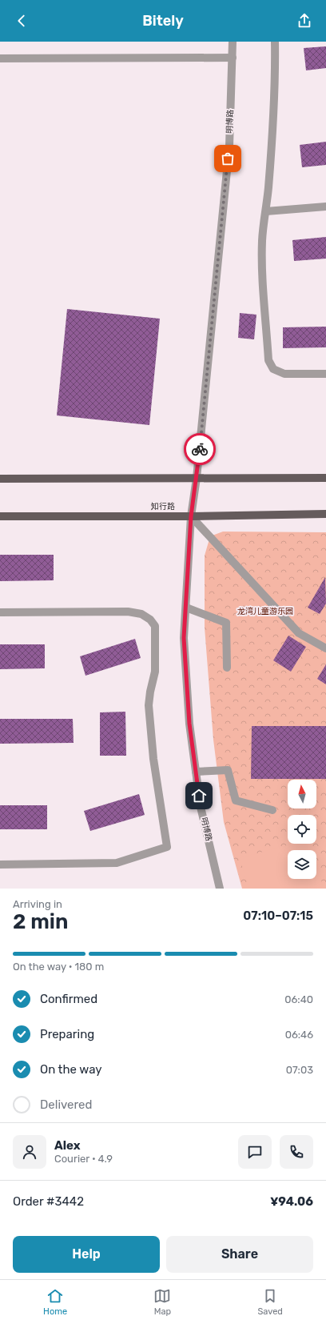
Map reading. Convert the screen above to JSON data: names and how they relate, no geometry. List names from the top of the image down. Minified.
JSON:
{"streets":{"main road":["知行路"],"street":["明博路"]},"crossings":[["明博路","知行路"]],"parks":["龙湾儿童游乐园"],"north":"top","page":{"header":"Bitely","heading":["2 min","Arriving in","07:10–07:15"],"panel":["Alex","Courier · 4.9","Order #3442","¥94.06"],"bar":"On the way · 180 m","list":[["Confirmed","06:40"],["Preparing","06:46"],["On the way","07:03"],"Delivered"],"buttons":["Help","Share"],"tabs":["Home","Map","Saved"]}}
